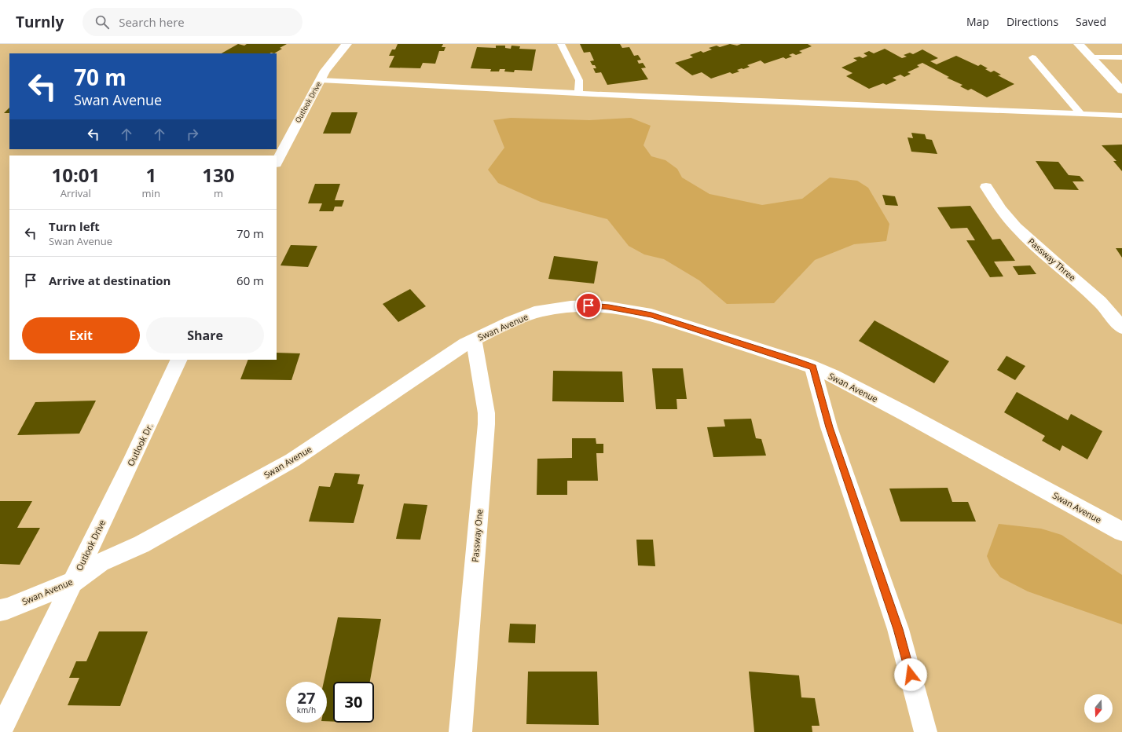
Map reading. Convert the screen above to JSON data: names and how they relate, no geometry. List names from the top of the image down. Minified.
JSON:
{"streets":{"street":["Outlook Drive","Passway Three","Swan Avenue","Outlook Dr.","Passway One"]},"crossings":[["Outlook Drive","Swan Avenue"],["Outlook Drive","Outlook Dr."],["Swan Avenue","Passway One"]],"north":"bottom","page":{"header":"Turnly","search":"Search here","nav":["Map","Directions","Saved"],"turn":["70 m","Swan Avenue"],"eta":["10:01","Arrival","1","min","130","m"],"list":[{"name":"Turn left","note":"Swan Avenue","value":"70 m"},{"name":"Arrive at destination","value":"60 m"}],"buttons":["Exit","Share"],"speed":"27 km/h","limit":"30"}}
